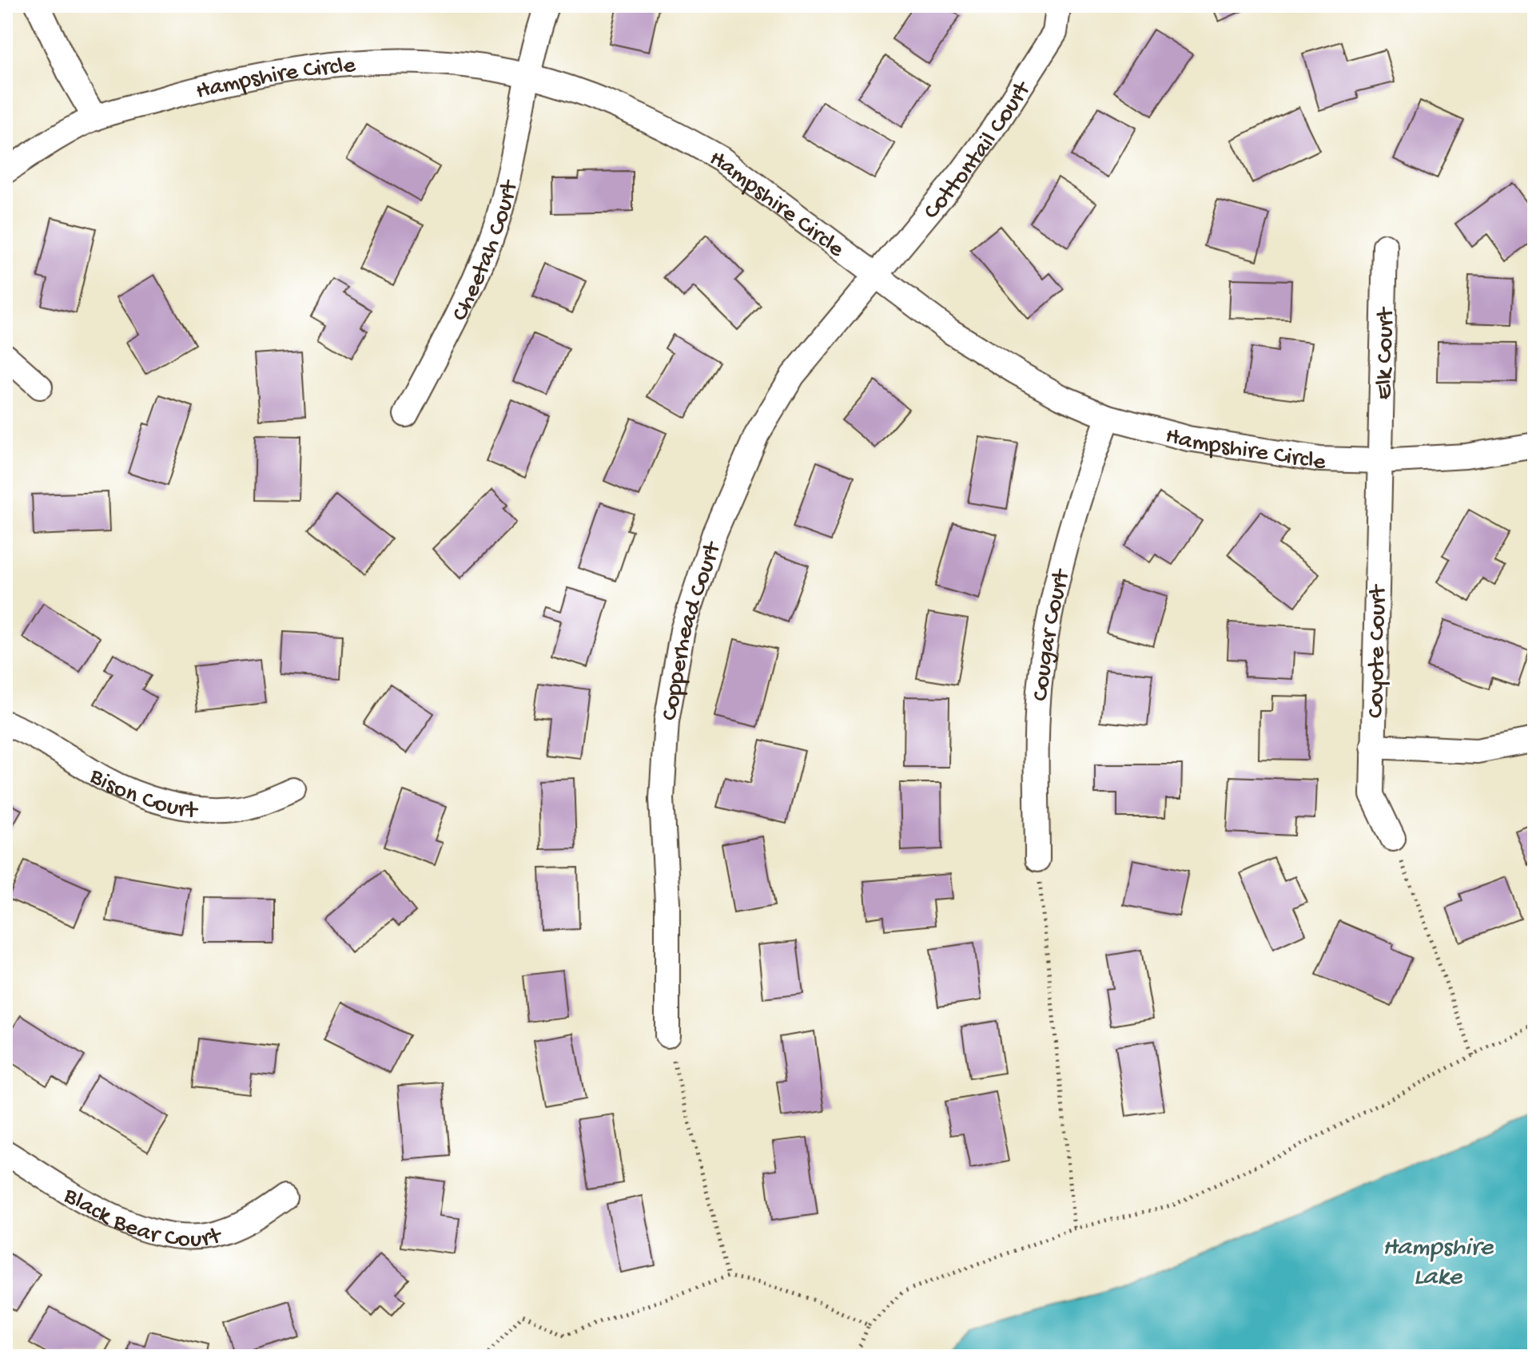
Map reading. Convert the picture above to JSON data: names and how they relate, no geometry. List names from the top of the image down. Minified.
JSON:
{"streets":{"street":["Hampshire Circle","Cottontail Court","Cheetah Court","Elk Court","Copperhead Court","Cougar Court","Coyote Court","Bison Court","Black Bear Court"]},"crossings":[["Hampshire Circle","Cottontail Court"],["Hampshire Circle","Cheetah Court"],["Hampshire Circle","Elk Court"],["Hampshire Circle","Copperhead Court"],["Hampshire Circle","Cougar Court"],["Hampshire Circle","Coyote Court"],["Cottontail Court","Copperhead Court"],["Elk Court","Coyote Court"]],"water":["Hampshire Lake"]}
